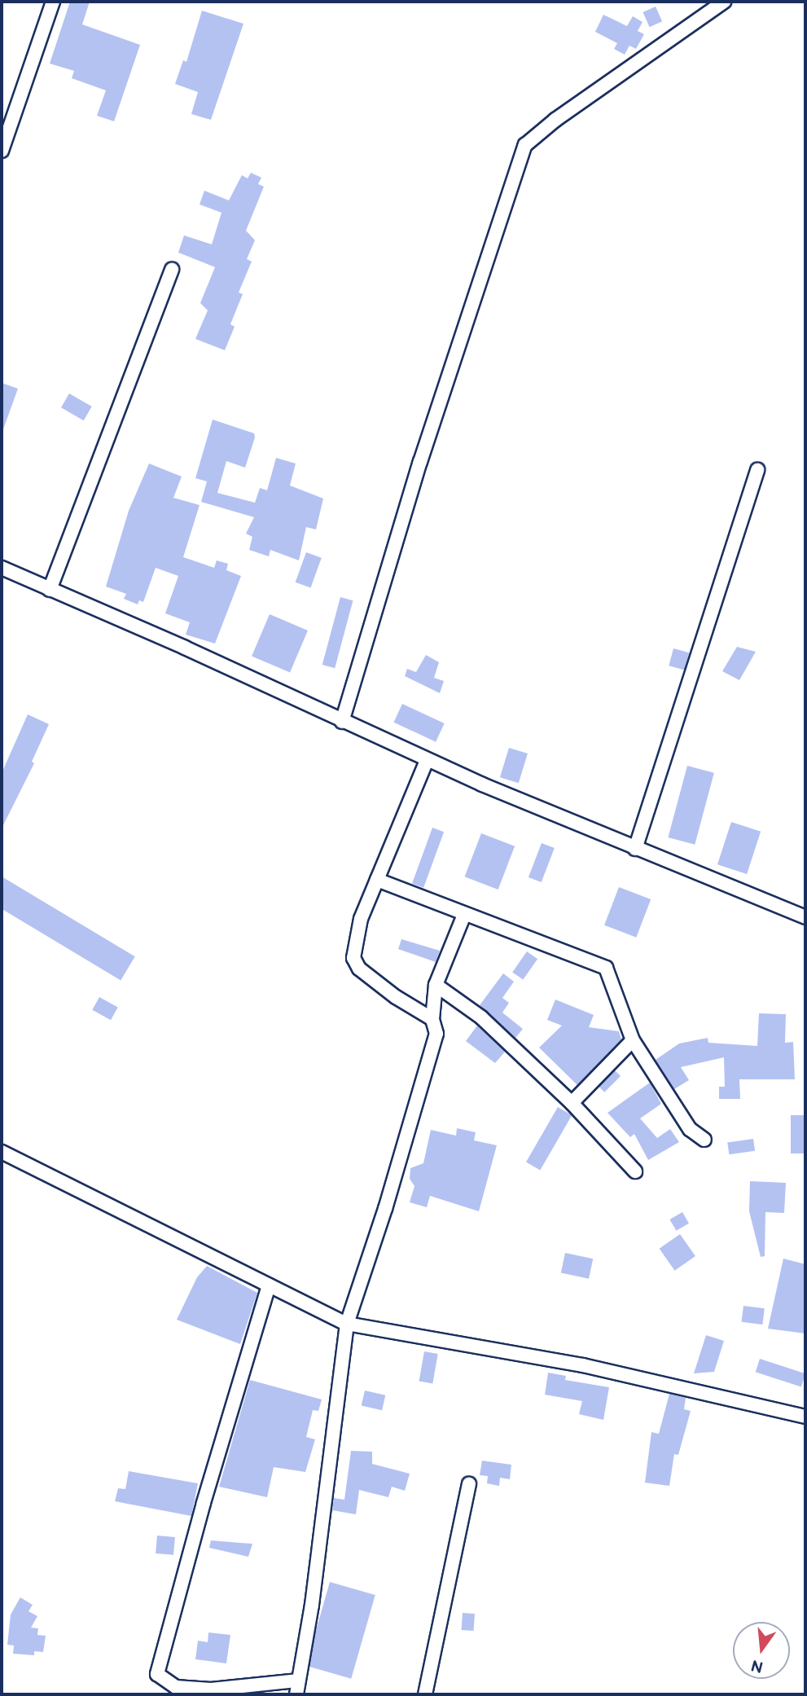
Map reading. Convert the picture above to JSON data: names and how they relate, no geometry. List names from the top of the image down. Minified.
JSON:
{"north":"bottom"}
